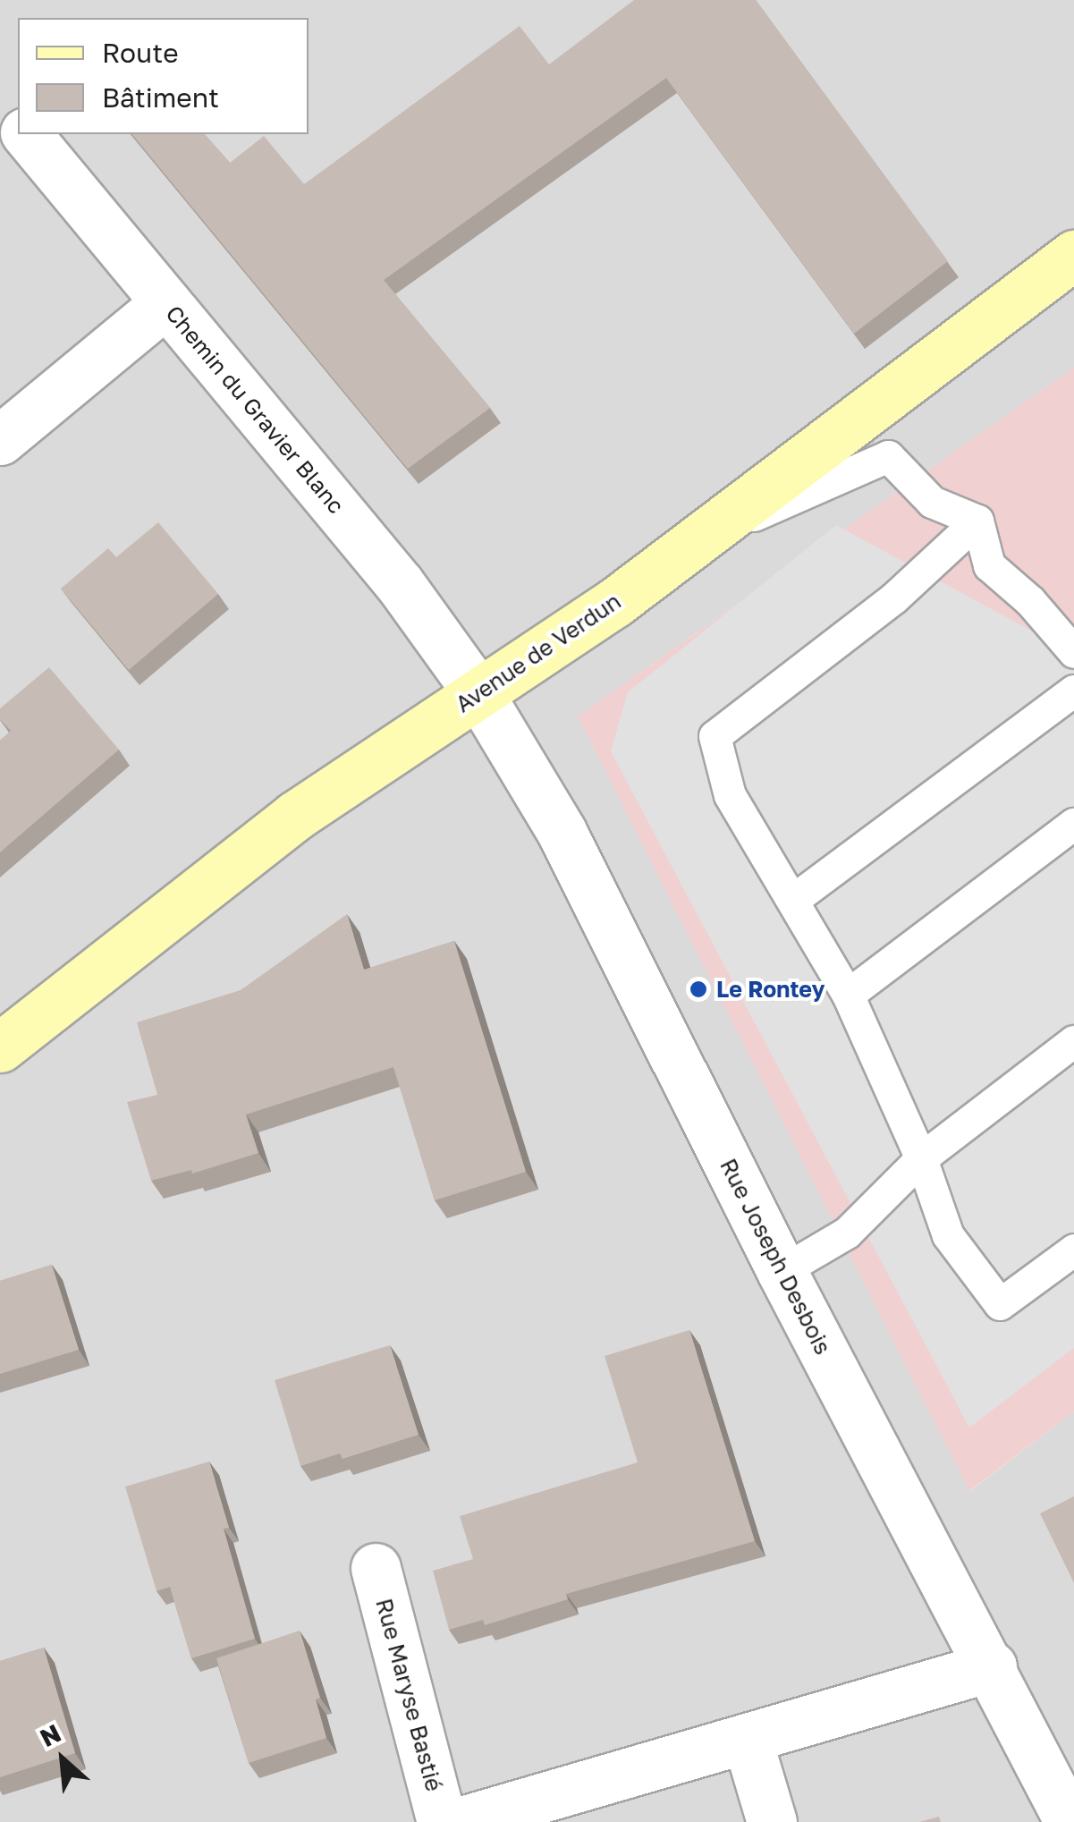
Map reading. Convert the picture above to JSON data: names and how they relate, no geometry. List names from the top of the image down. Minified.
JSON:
{"streets":{"main road":["Avenue de Verdun"],"street":["Chemin du Gravier Blanc","Rue Joseph Desbois","Rue Maryse Bastié"]},"crossings":[["Chemin du Gravier Blanc","Avenue de Verdun"],["Chemin du Gravier Blanc","Rue Joseph Desbois"],["Avenue de Verdun","Rue Joseph Desbois"]],"places":["Le Rontey"],"legend":["Route","Bâtiment"],"north":"top left"}
